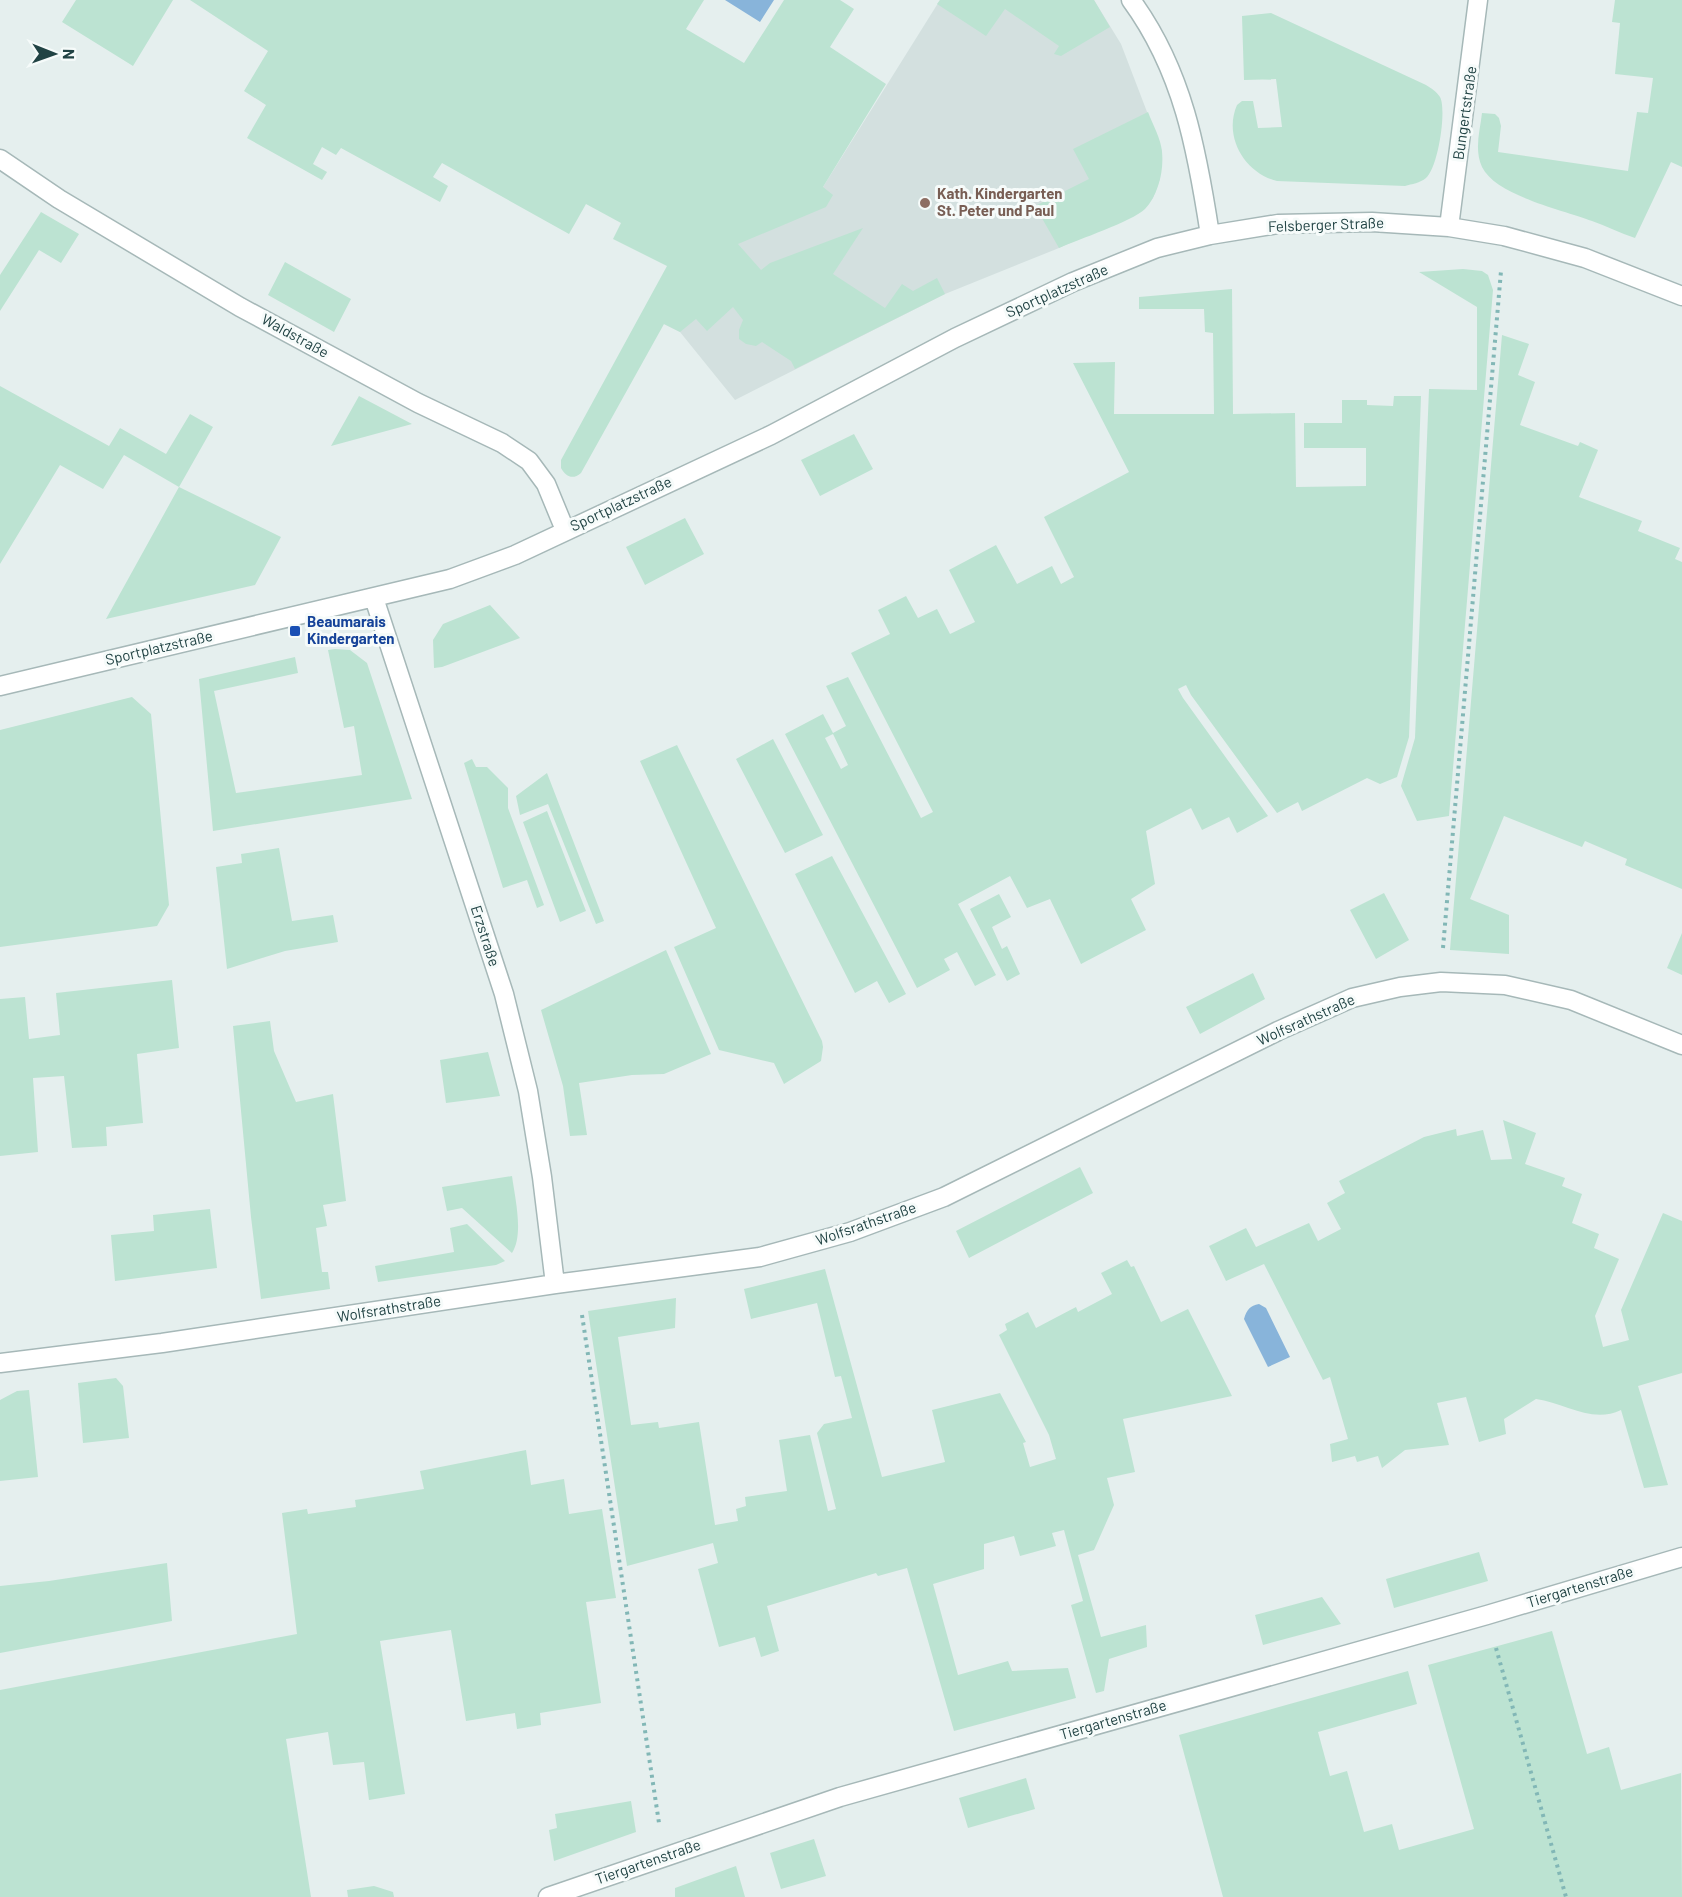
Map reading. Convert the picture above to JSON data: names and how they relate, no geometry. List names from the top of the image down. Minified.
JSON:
{"streets":{"street":["Bungertstraße","Felsberger Straße","Sportplatzstraße","Waldstraße","Erzstraße","Wolfsrathstraße","Tiergartenstraße"]},"crossings":[["Bungertstraße","Felsberger Straße"],["Felsberger Straße","Sportplatzstraße"],["Sportplatzstraße","Waldstraße"],["Sportplatzstraße","Erzstraße"],["Erzstraße","Wolfsrathstraße"]],"places":{"other":["Kath. Kindergarten St. Peter und Paul"],"transit":["Beaumarais Kindergarten"]},"north":"right"}
